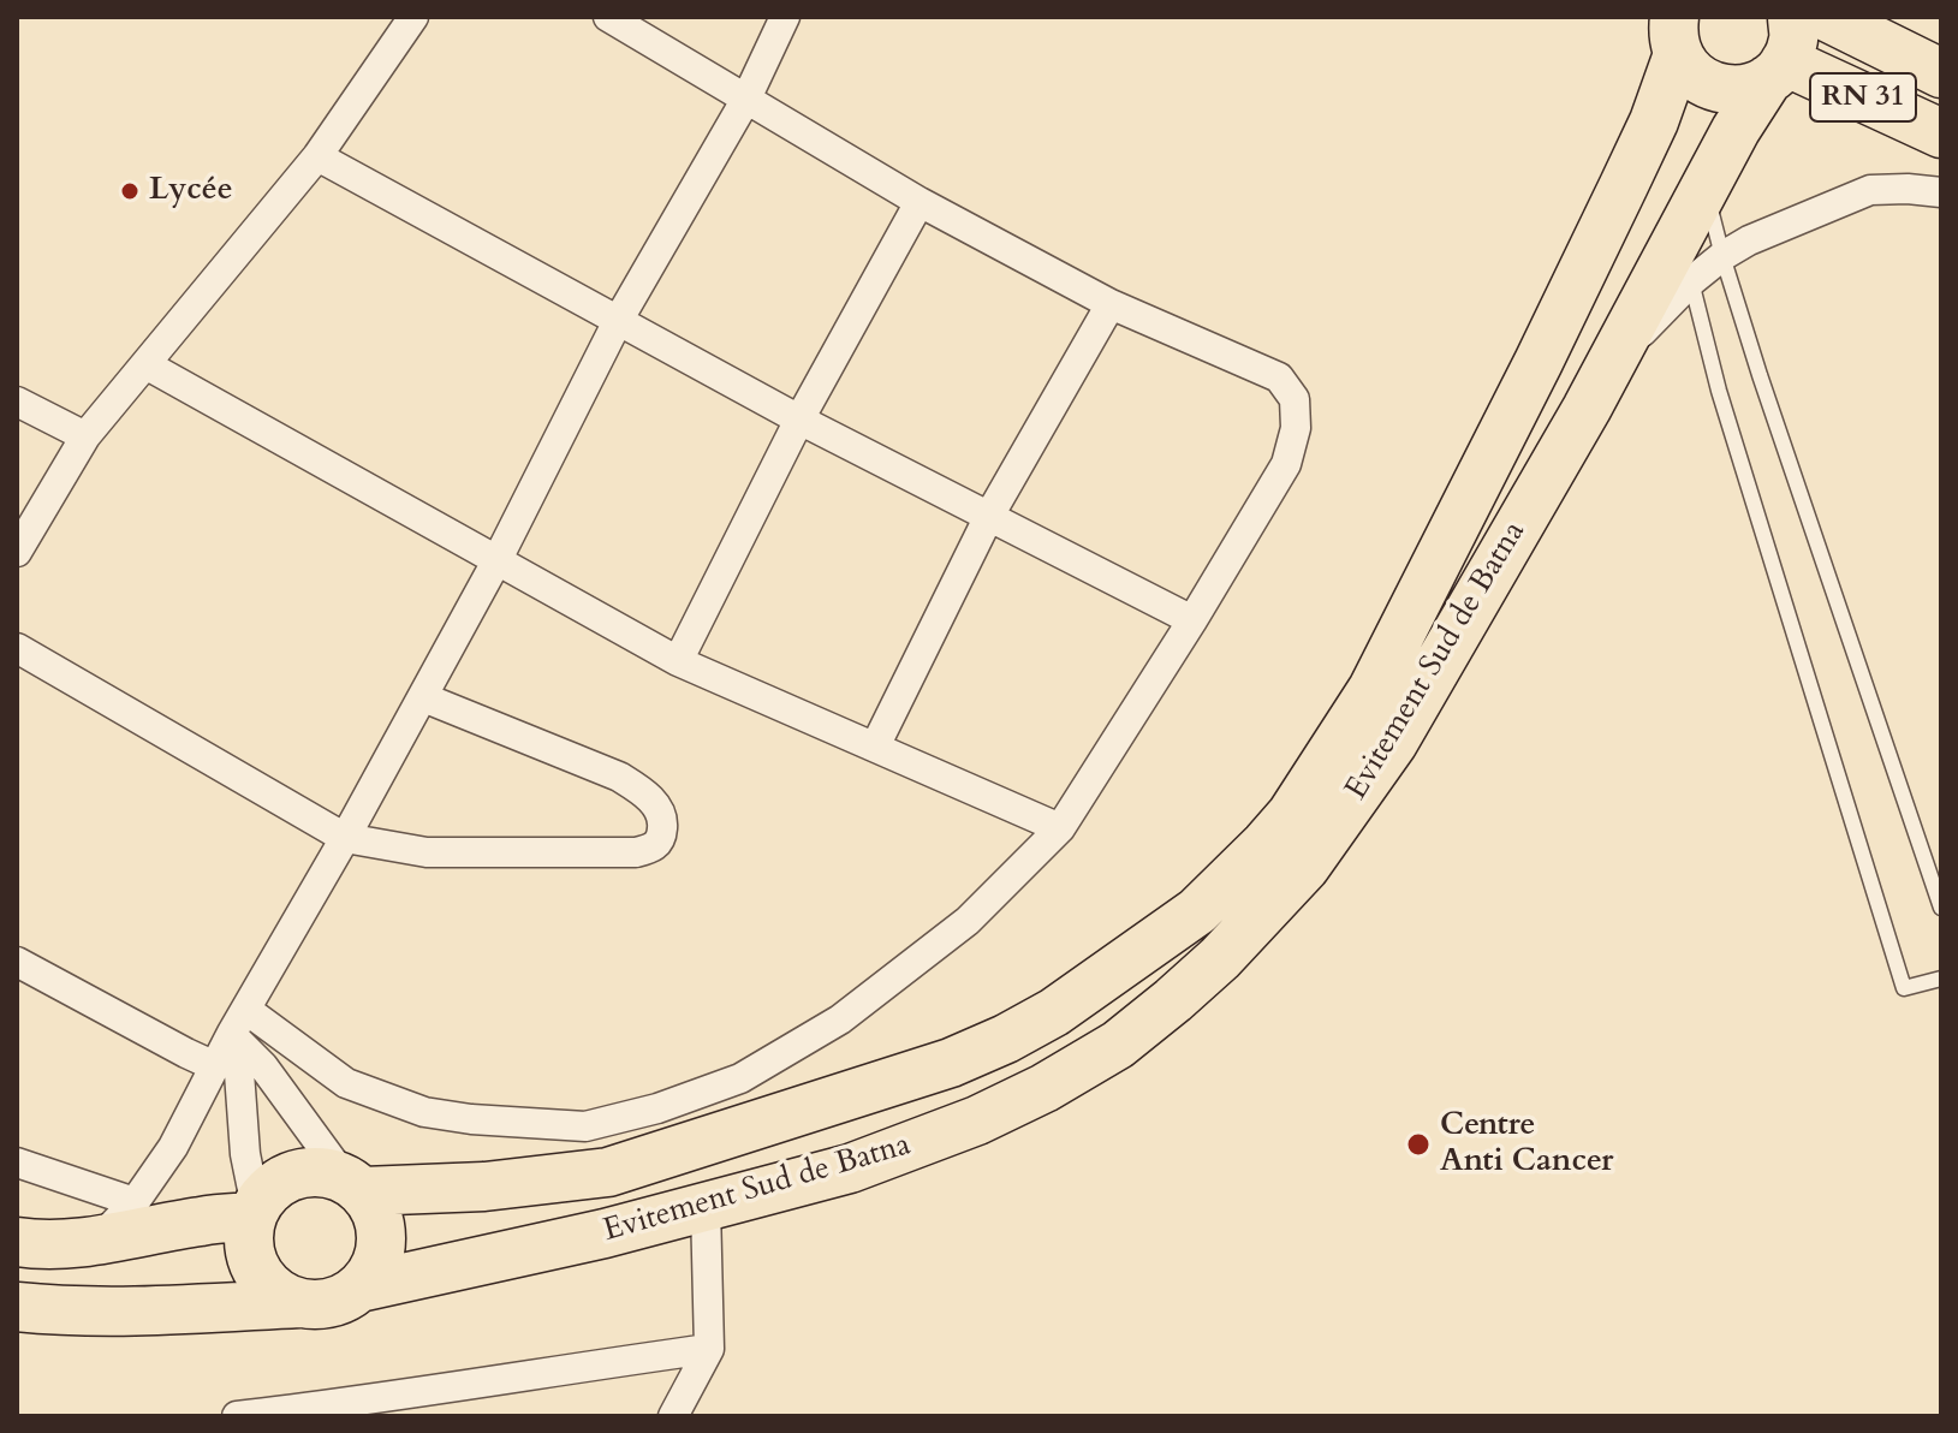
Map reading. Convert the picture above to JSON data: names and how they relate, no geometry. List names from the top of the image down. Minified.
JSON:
{"streets":{"highway":["RN 31","Evitement Sud de Batna"]},"crossings":[["RN 31","Evitement Sud de Batna"]],"places":["Lycée","Centre Anti Cancer"]}
